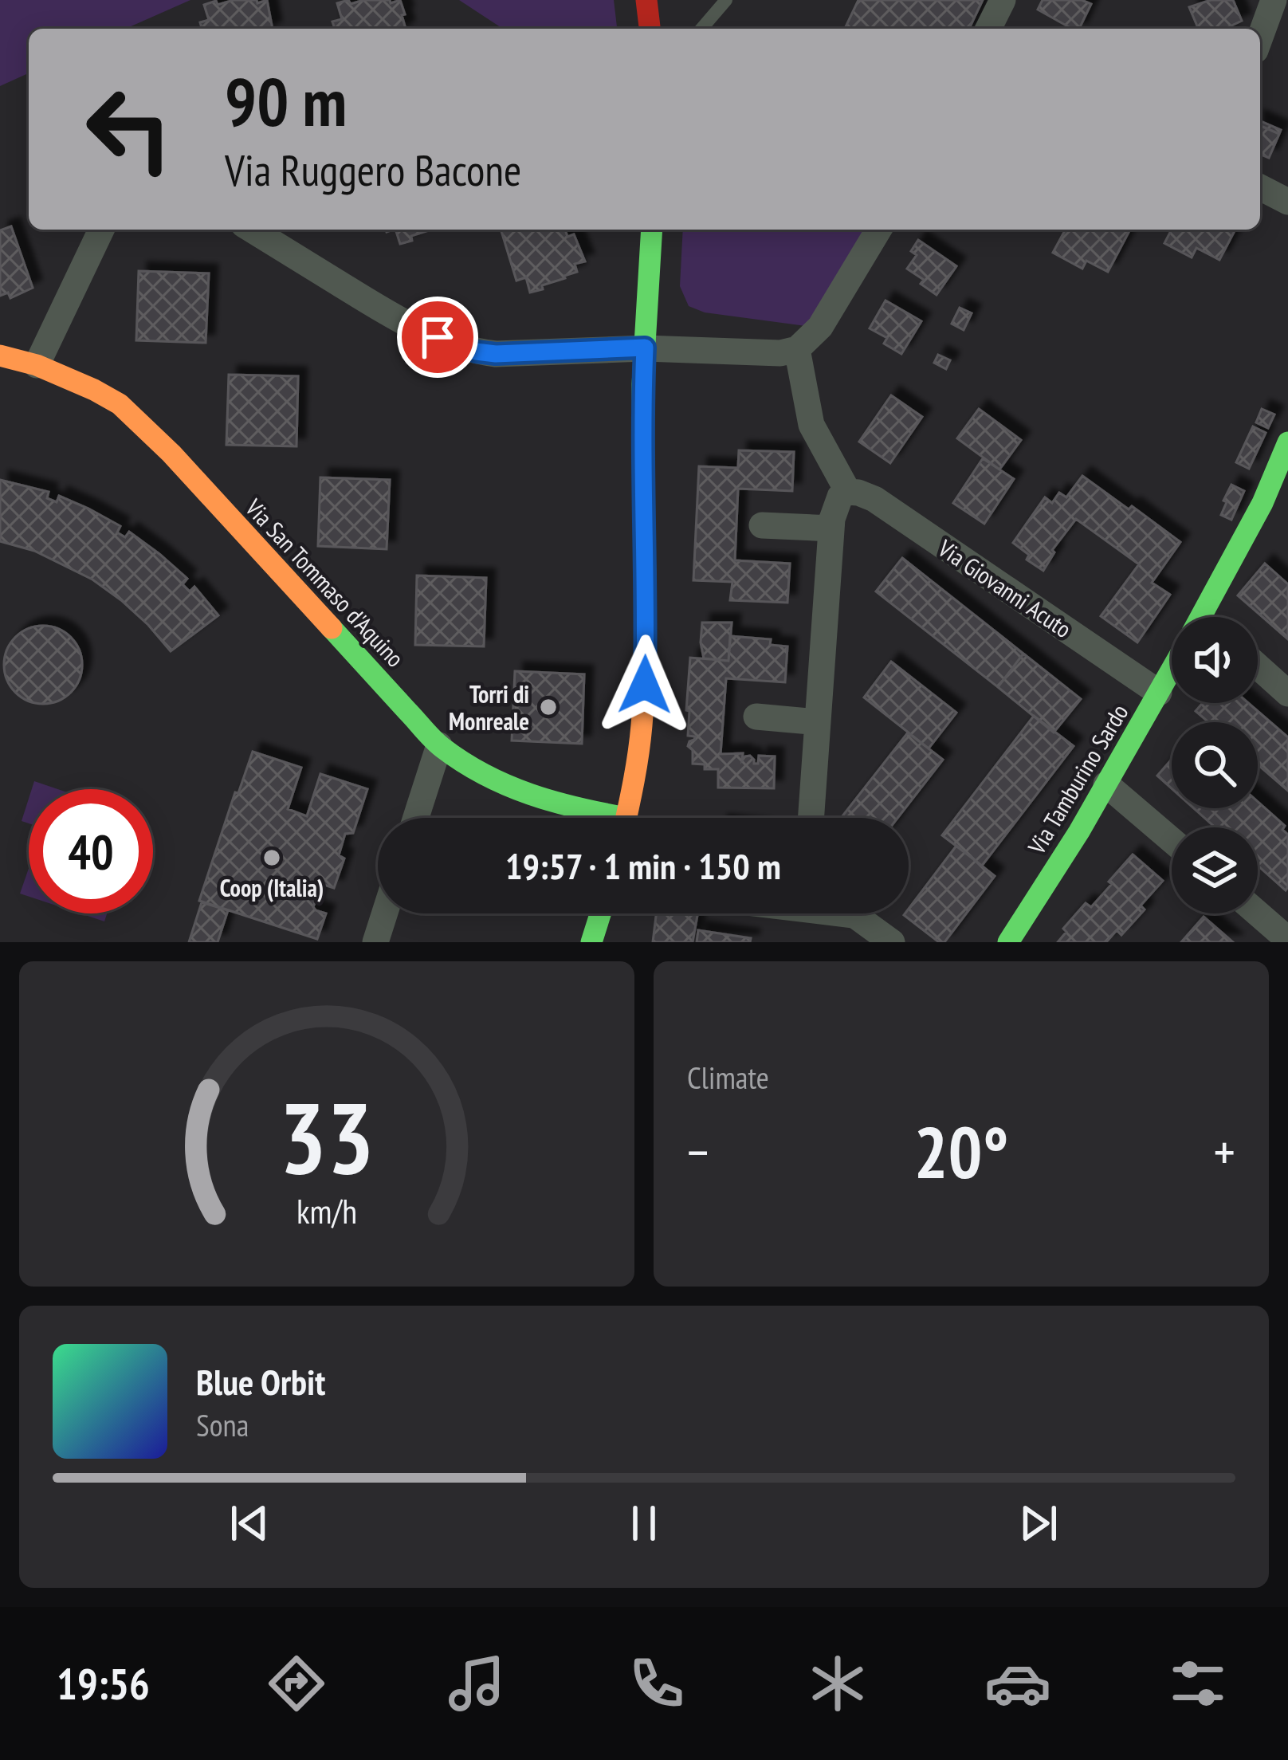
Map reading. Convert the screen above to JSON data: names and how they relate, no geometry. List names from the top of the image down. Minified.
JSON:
{"streets":{"street":["Via San Tommaso d'Aquino","Via Giovanni Acuto","Via Tamburino Sardo"]},"crossings":[["Via Giovanni Acuto","Via Tamburino Sardo"]],"places":["Torri di Monreale","Coop (Italia)"],"page":{"turn":["90 m","Via Ruggero Bacone"],"limit":"40","trip":"19:57 · 1 min · 150 m","tile":"Climate","heat":["−","20°","+"],"song":["Blue Orbit","Sona"],"tabs":"19:56","gauge":["33","km/h"]}}
